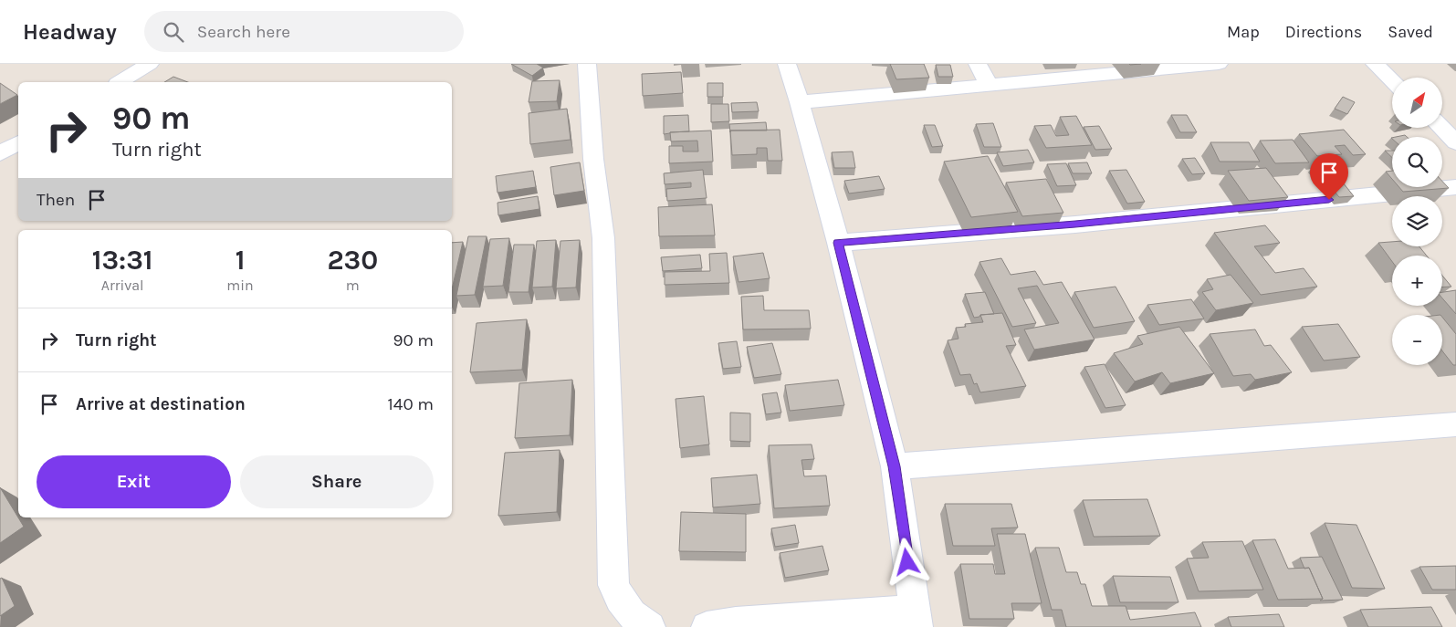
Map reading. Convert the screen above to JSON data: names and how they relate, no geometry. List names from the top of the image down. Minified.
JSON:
{"north":"top right","page":{"header":"Headway","search":"Search here","nav":["Map","Directions","Saved"],"map_buttons":["+","−"],"turn":["90 m","Turn right"],"then":"Then","eta":["13:31","Arrival","1","min","230","m"],"list":[{"name":"Turn right","value":"90 m"},{"name":"Arrive at destination","value":"140 m"}],"buttons":["Exit","Share"]}}
